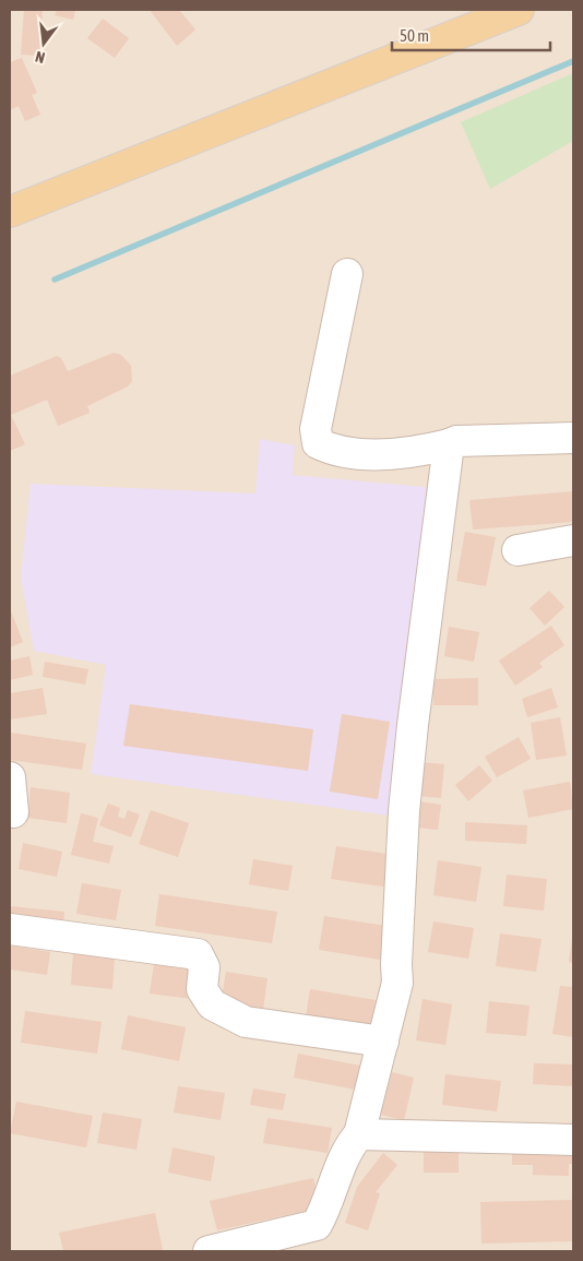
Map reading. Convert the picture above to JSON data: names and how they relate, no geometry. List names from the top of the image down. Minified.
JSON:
{"scale_bar":"50 m","north":"bottom"}
